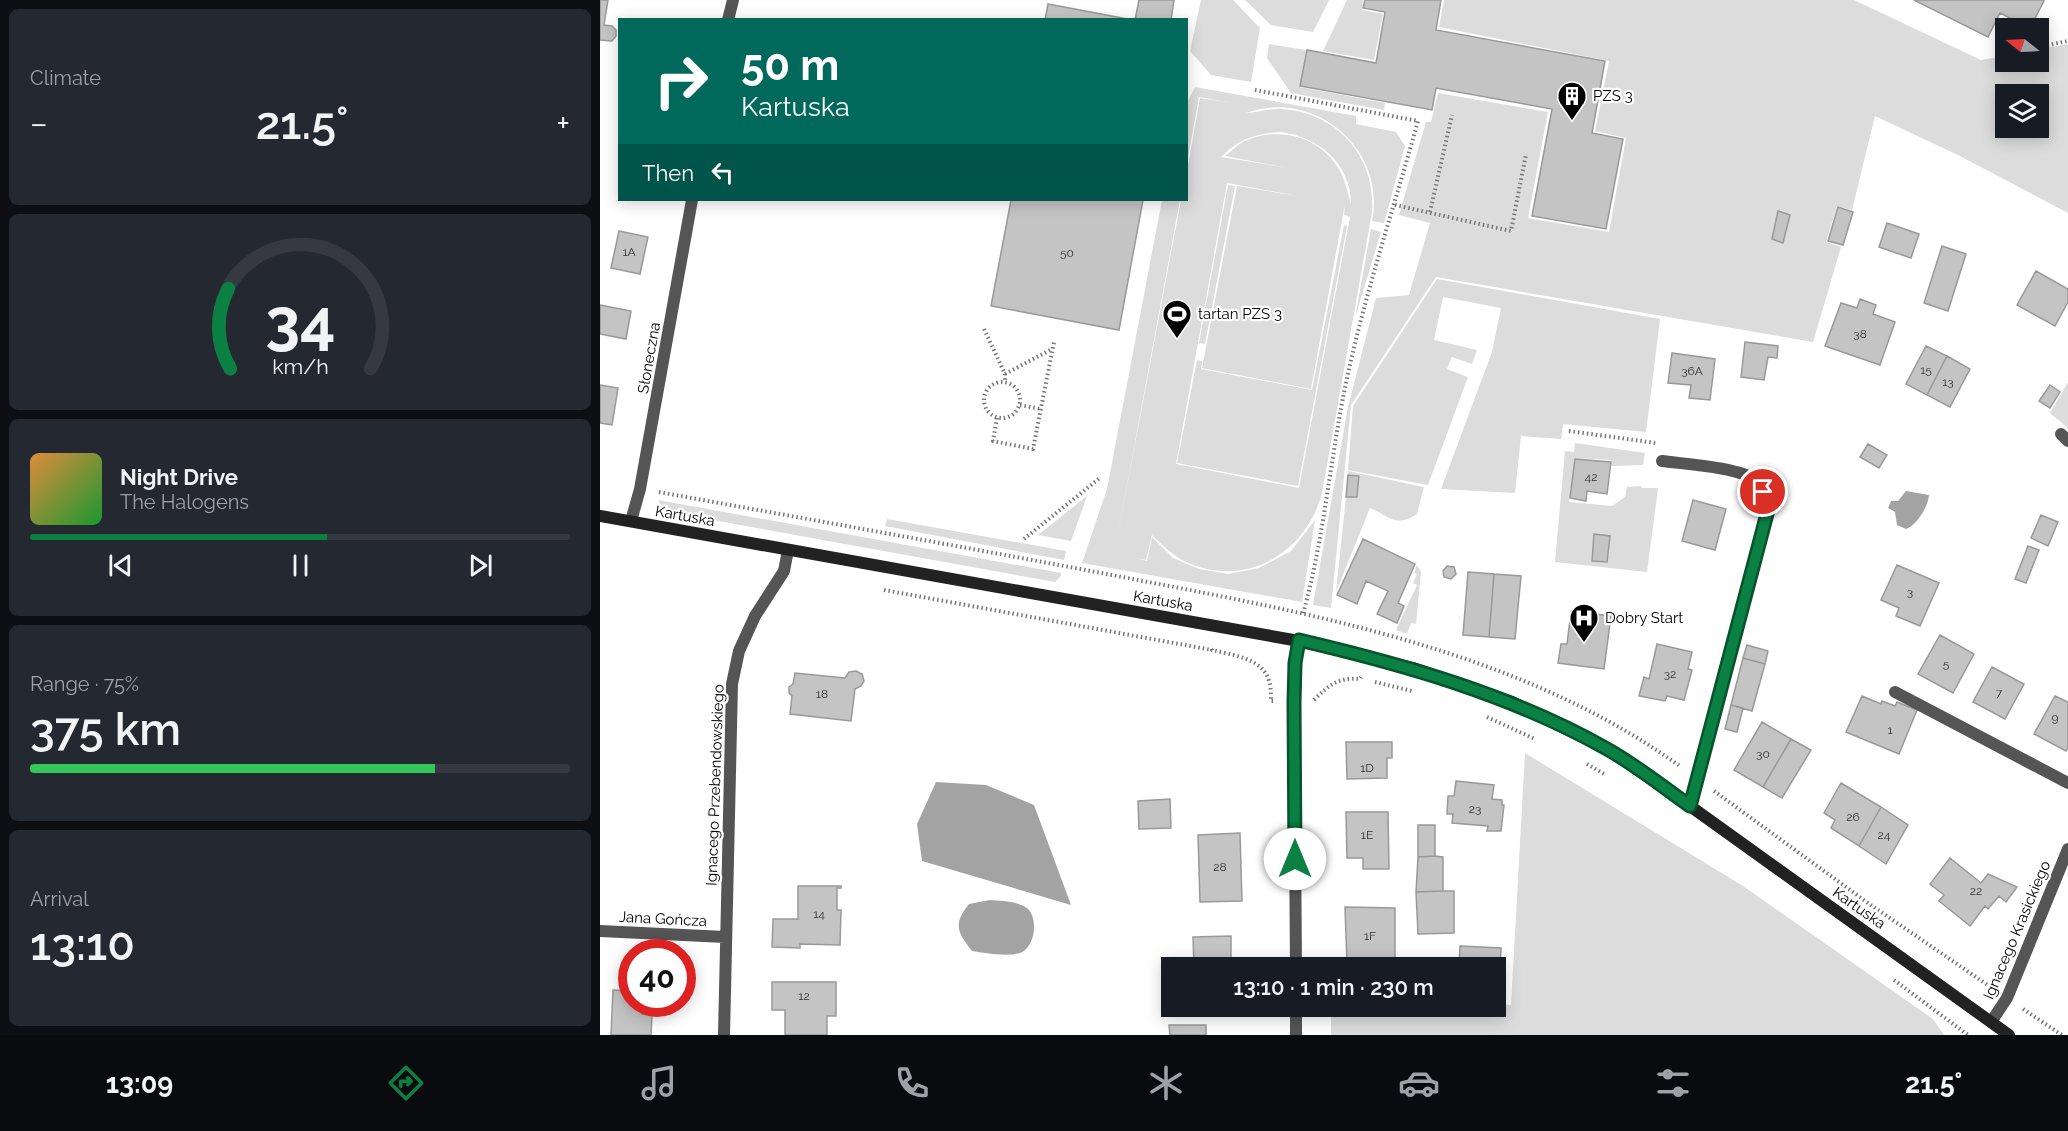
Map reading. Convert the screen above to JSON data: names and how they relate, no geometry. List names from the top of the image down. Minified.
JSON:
{"streets":{"main road":["Kartuska"],"street":["Słoneczna","Ignacego Przebendowskiego","Jana Gończa","Ignacego Krasickiego"]},"crossings":[["Słoneczna","Kartuska"],["Kartuska","Ignacego Przebendowskiego"],["Kartuska","Ignacego Krasickiego"],["Ignacego Przebendowskiego","Jana Gończa"]],"places":{"building":["PZS 3"],"sports":["tartan PZS 3"],"hospital":["Dobry Start"]},"house_numbers":["1A","50","38","15","36A","13","42","3","5","32","7","18","9","1","30","1D","23","26","1E","24","28","22","14","1F","12"],"north":"left","page":{"tile":["Climate",["Range · 75%","375 km"],["Arrival","13:10"]],"turn":["50 m","Kartuska"],"heat":["−","21.5°","+"],"then":"Then","song":["Night Drive","The Halogens"],"limit":"40","trip":"13:10 · 1 min · 230 m","tabs":["13:09","21.5°"],"gauge":["34","km/h"]}}
